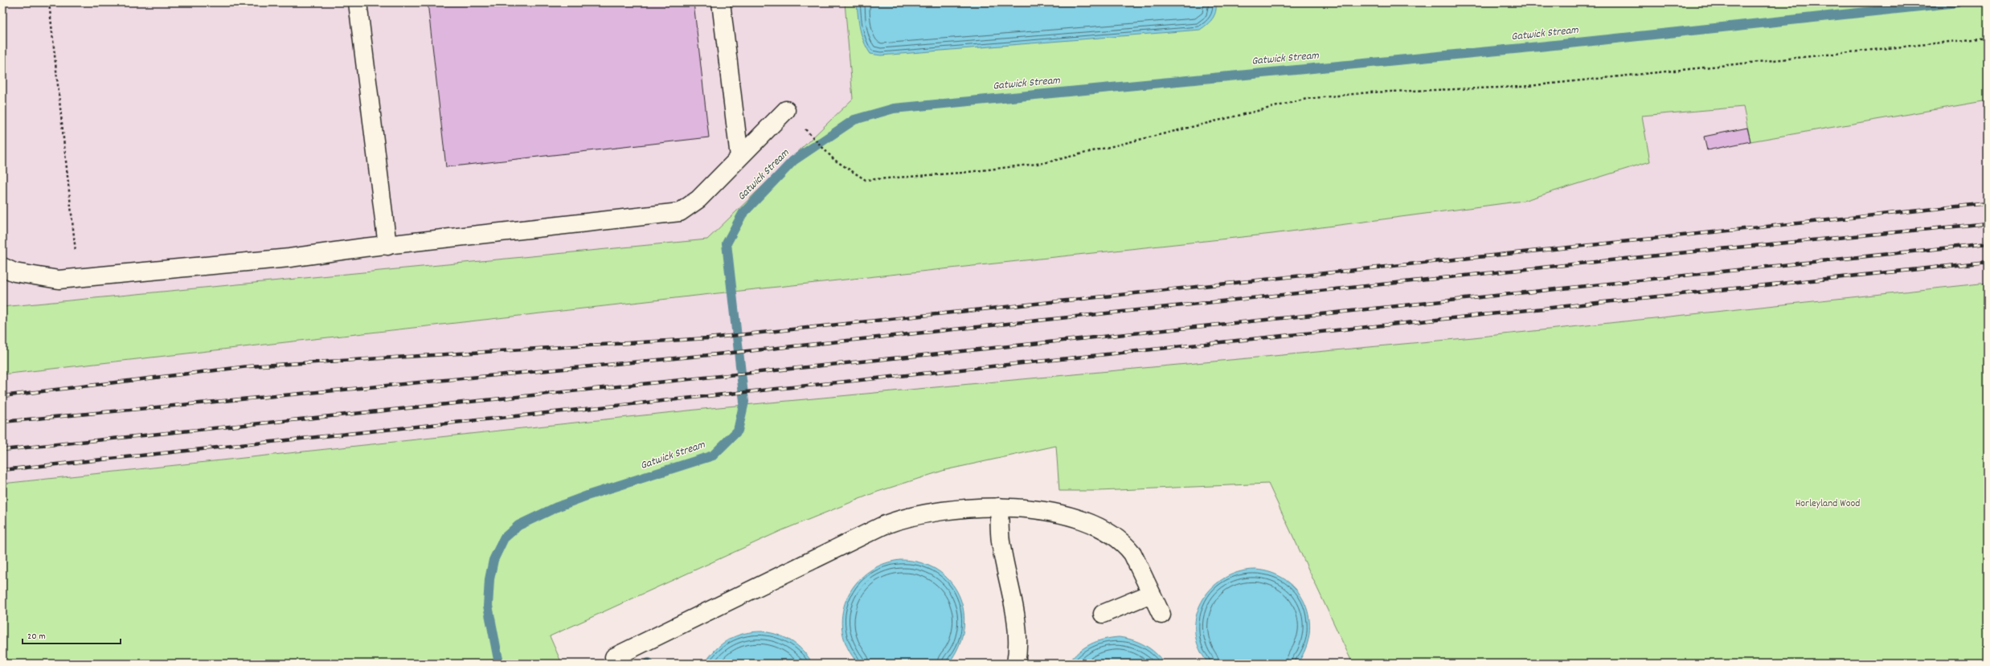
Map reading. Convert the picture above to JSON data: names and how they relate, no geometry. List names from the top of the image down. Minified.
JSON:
{"water":["Gatwick Stream"],"parks":["Horleyland Wood"],"scale_bar":"20 m"}
